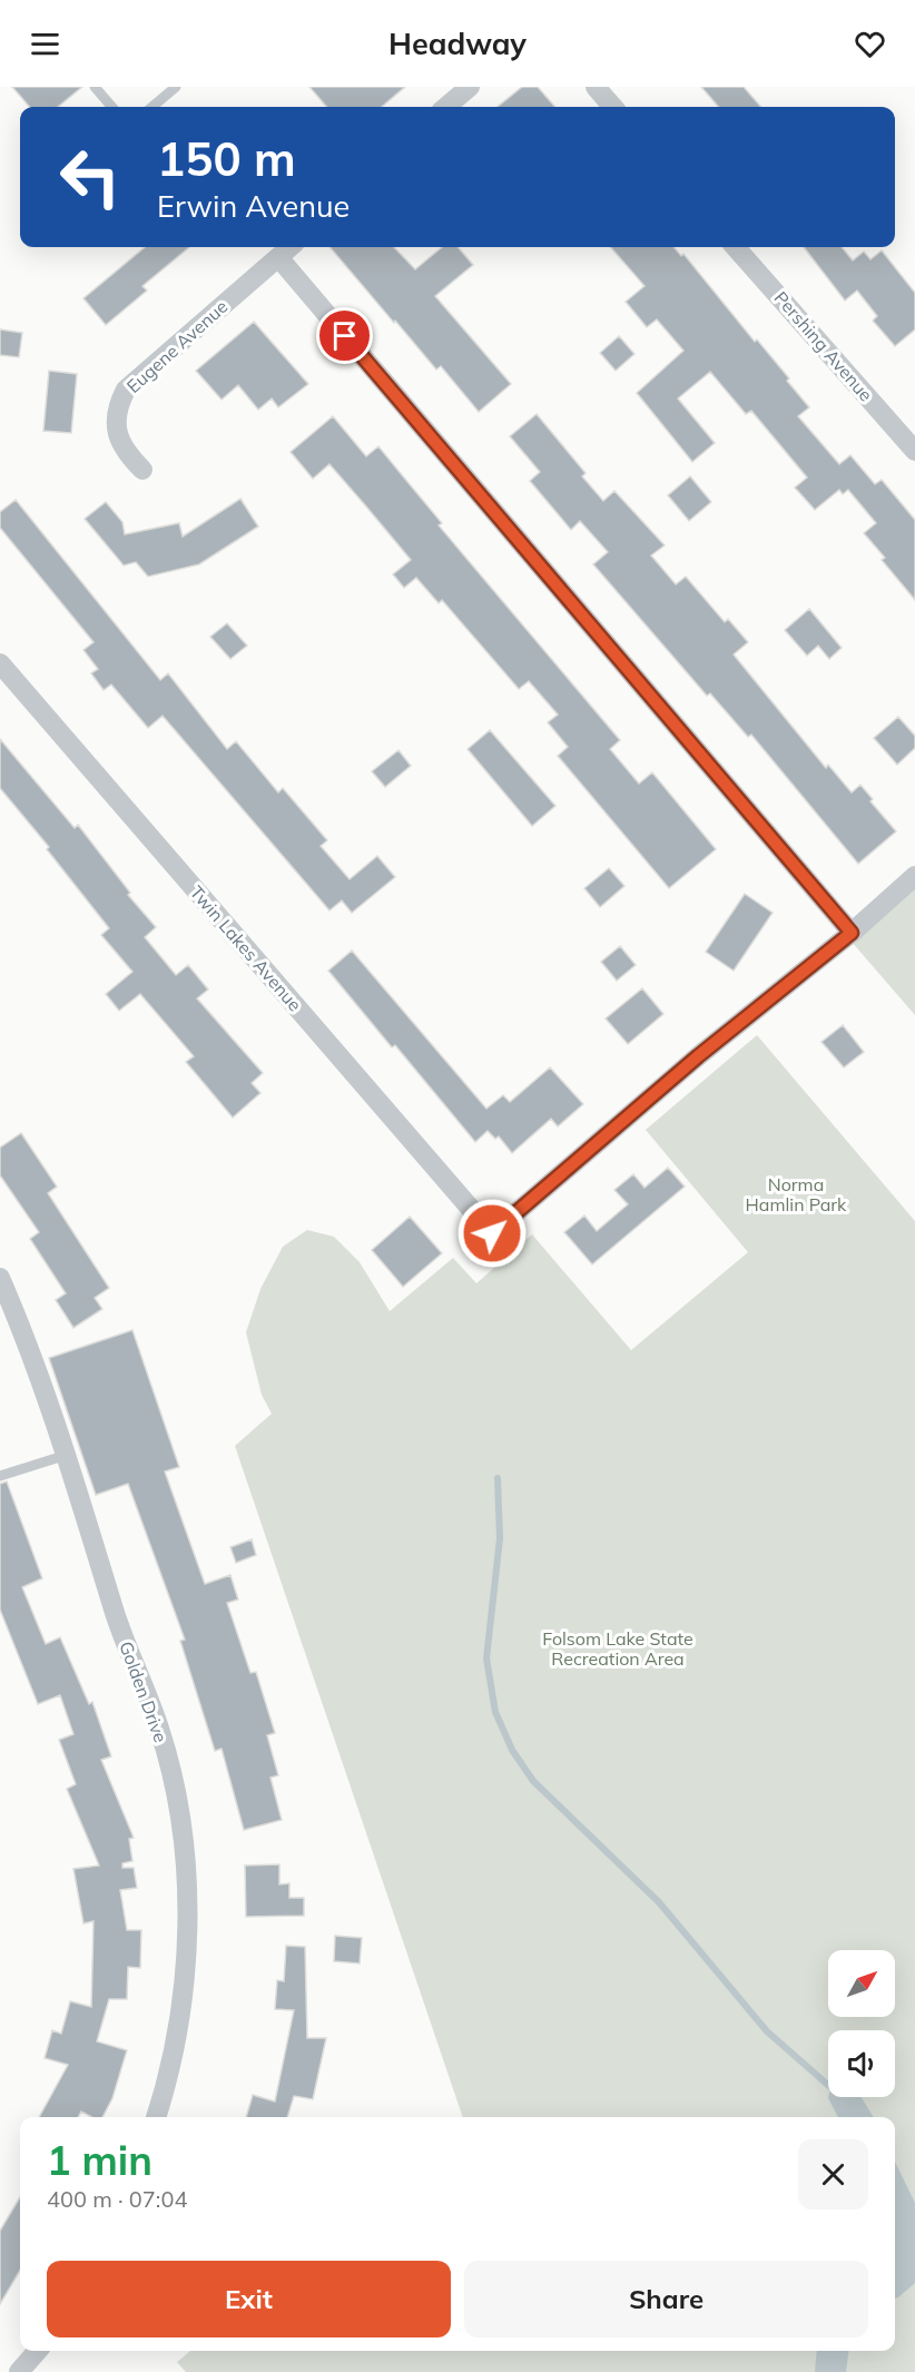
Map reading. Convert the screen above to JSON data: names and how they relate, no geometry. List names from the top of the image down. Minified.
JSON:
{"streets":{"street":["Eugene Avenue","Pershing Avenue","Twin Lakes Avenue","Golden Drive"]},"parks":["Norma Hamlin Park","Folsom Lake State Recreation Area"],"north":"top right","page":{"header":"Headway","turn":["150 m","Erwin Avenue"],"heading":["1 min","400 m · 07:04"],"buttons":["Exit","Share"]}}
